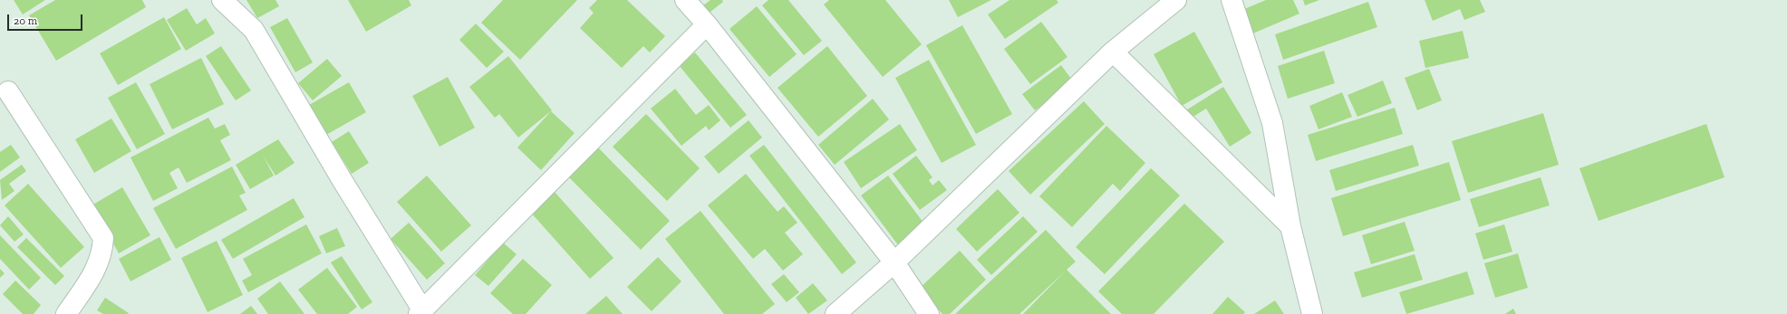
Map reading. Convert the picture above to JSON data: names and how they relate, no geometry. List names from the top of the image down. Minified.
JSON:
{"scale_bar":"20 m"}
